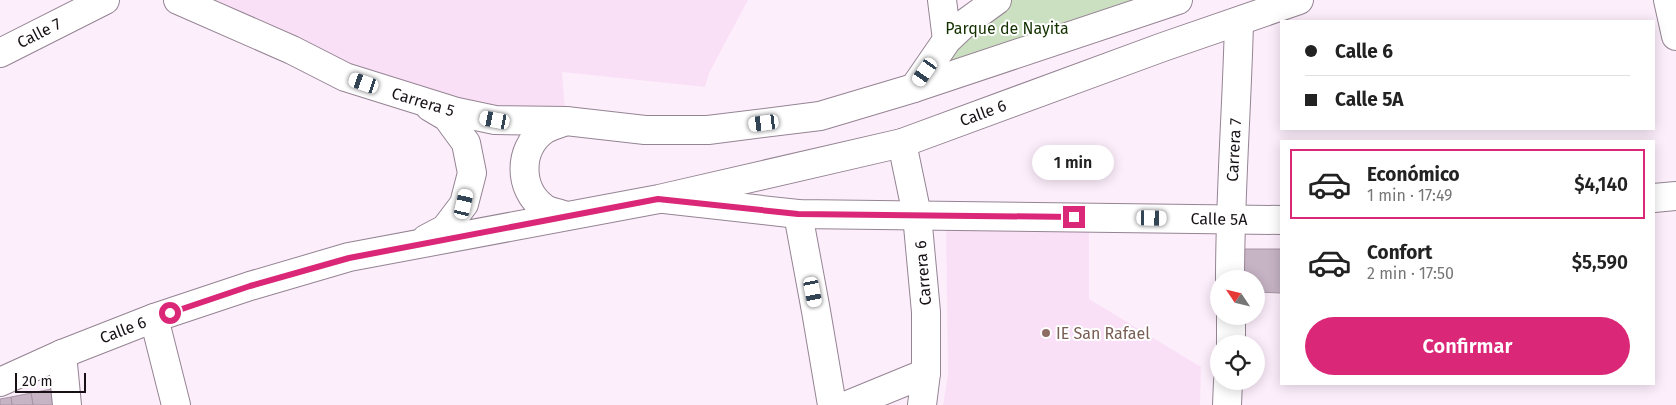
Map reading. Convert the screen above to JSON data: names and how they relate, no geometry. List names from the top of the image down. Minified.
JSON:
{"streets":{"main road":["Calle 7","Carrera 5","Calle 6","Carrera 7","Calle 5A","Carrera 6"]},"crossings":[["Calle 6","Carrera 7"],["Calle 6","Calle 5A"],["Calle 6","Carrera 6"],["Carrera 7","Calle 5A"],["Calle 5A","Carrera 6"]],"parks":["Parque de Nayita"],"places":["IE San Rafael"],"scale_bar":"20 m","north":"top left","page":{"banner":["Calle 6","Calle 5A"],"bubble":"1 min","list":[{"name":"Económico","note":"1 min · 17:49","value":"$4,140"},{"name":"Confort","note":"2 min · 17:50","value":"$5,590"}],"buttons":"Confirmar","scale":"20 m"}}
